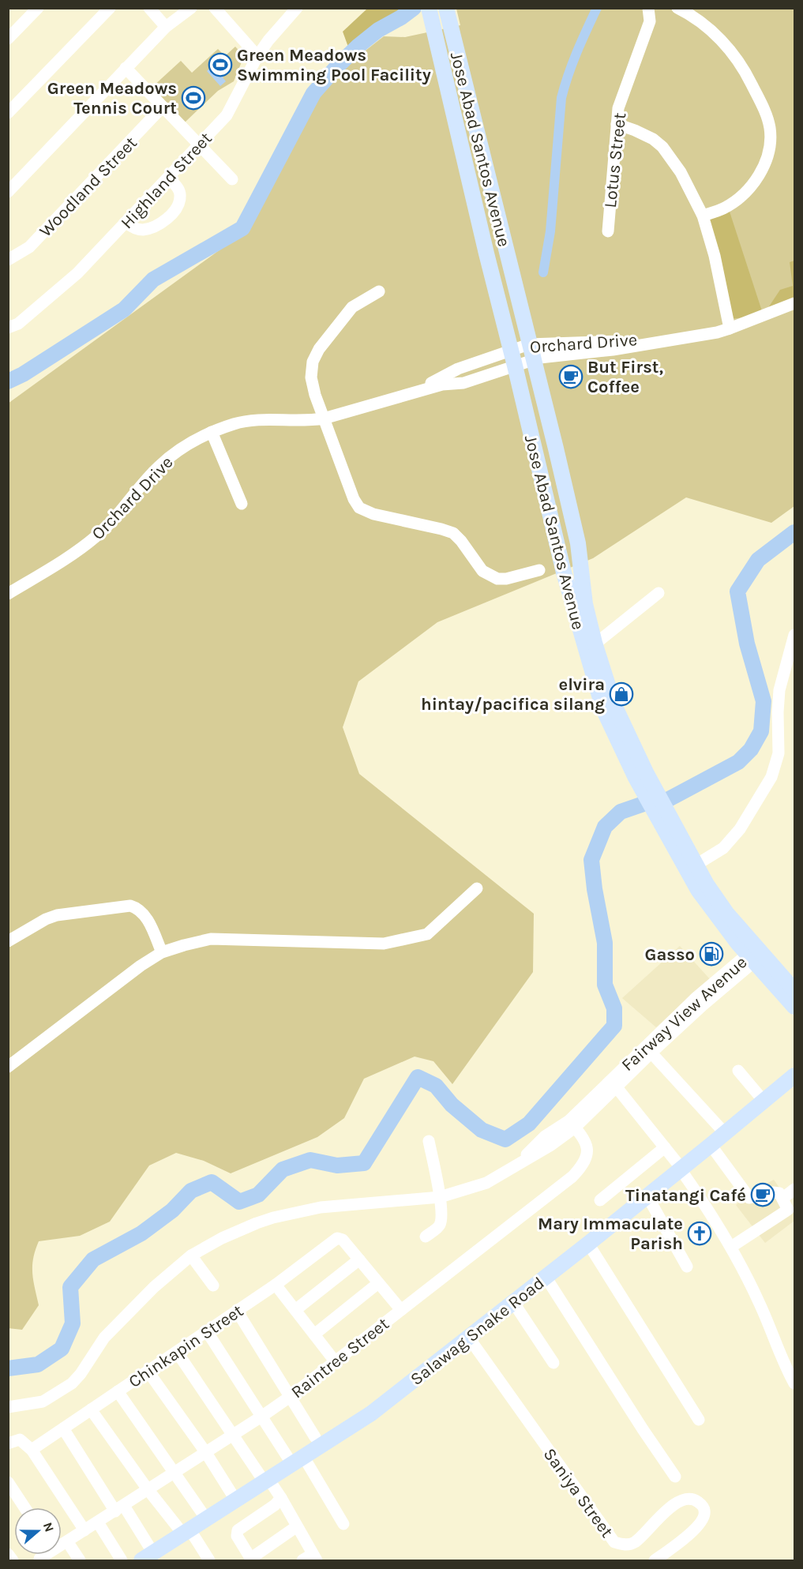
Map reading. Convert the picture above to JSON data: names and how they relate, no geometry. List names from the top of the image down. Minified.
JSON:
{"streets":{"main road":["Jose Abad Santos Avenue","Salawag Snake Road"],"street":["Lotus Street","Highland Street","Woodland Street","Orchard Drive","Fairway View Avenue","Chinkapin Street","Raintree Street","Saniya Street"]},"crossings":[["Jose Abad Santos Avenue","Orchard Drive"],["Jose Abad Santos Avenue","Fairway View Avenue"],["Fairway View Avenue","Raintree Street"],["Salawag Snake Road","Saniya Street"]],"places":{"sports":["Green Meadows Swimming Pool Facility","Green Meadows Tennis Court"],"cafe":["But First, Coffee","Tinatangi Café"],"shop":["elvira hintay/pacifica silang"],"fuel station":["Gasso"],"church":["Mary Immaculate Parish"]},"north":"right"}
